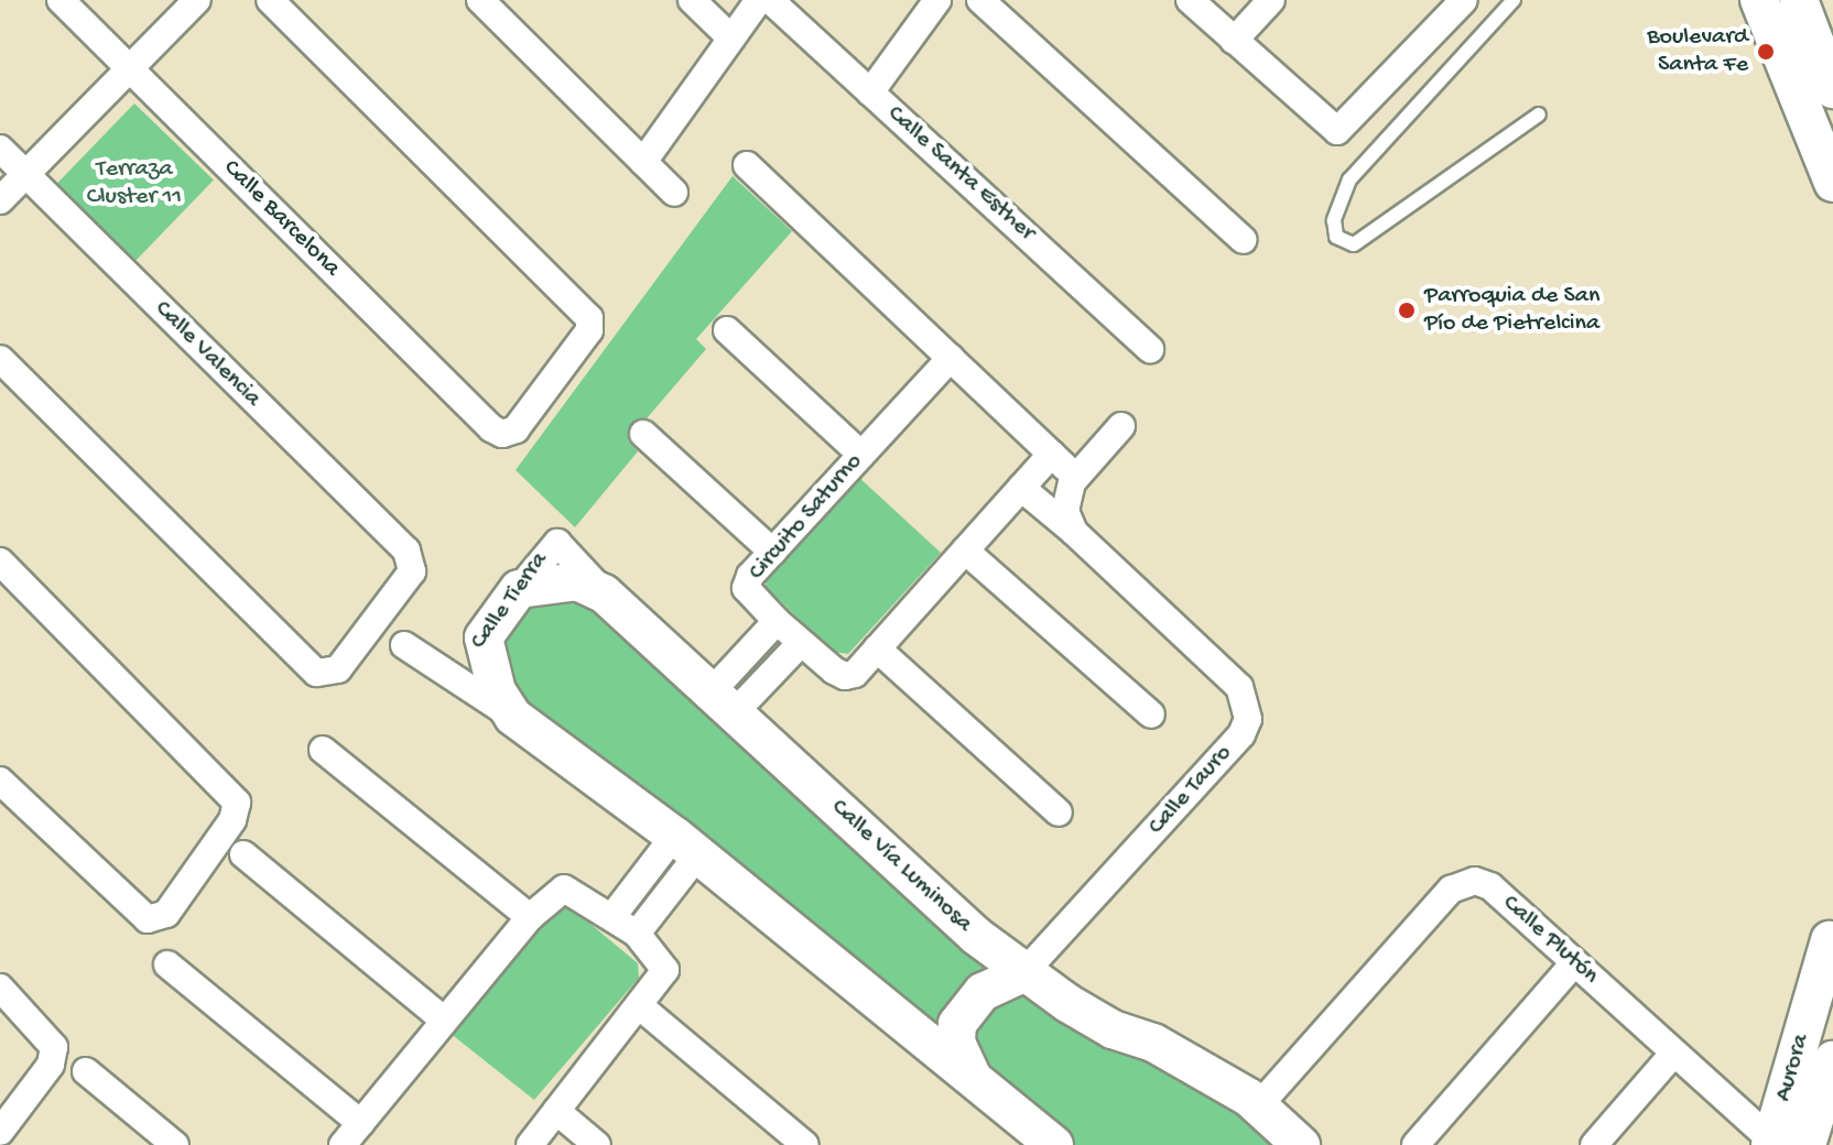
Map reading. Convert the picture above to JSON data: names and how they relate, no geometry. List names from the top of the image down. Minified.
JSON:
{"streets":{"street":["Calle Santa Esther","Calle Barcelona","Calle Valencia","Circuito Saturno","Calle Tierra","Calle Tauro","Calle Vía Luminosa","Calle Plutón","Aurora"]},"crossings":[["Circuito Saturno","Calle Tauro"],["Calle Tierra","Calle Vía Luminosa"],["Calle Tauro","Calle Vía Luminosa"],["Calle Vía Luminosa","Calle Plutón"],["Calle Plutón","Aurora"]],"parks":["Terraza Cluster 11"],"places":["Boulevard Santa Fe","Parroquia de San Pío de Pietrelcina"]}
